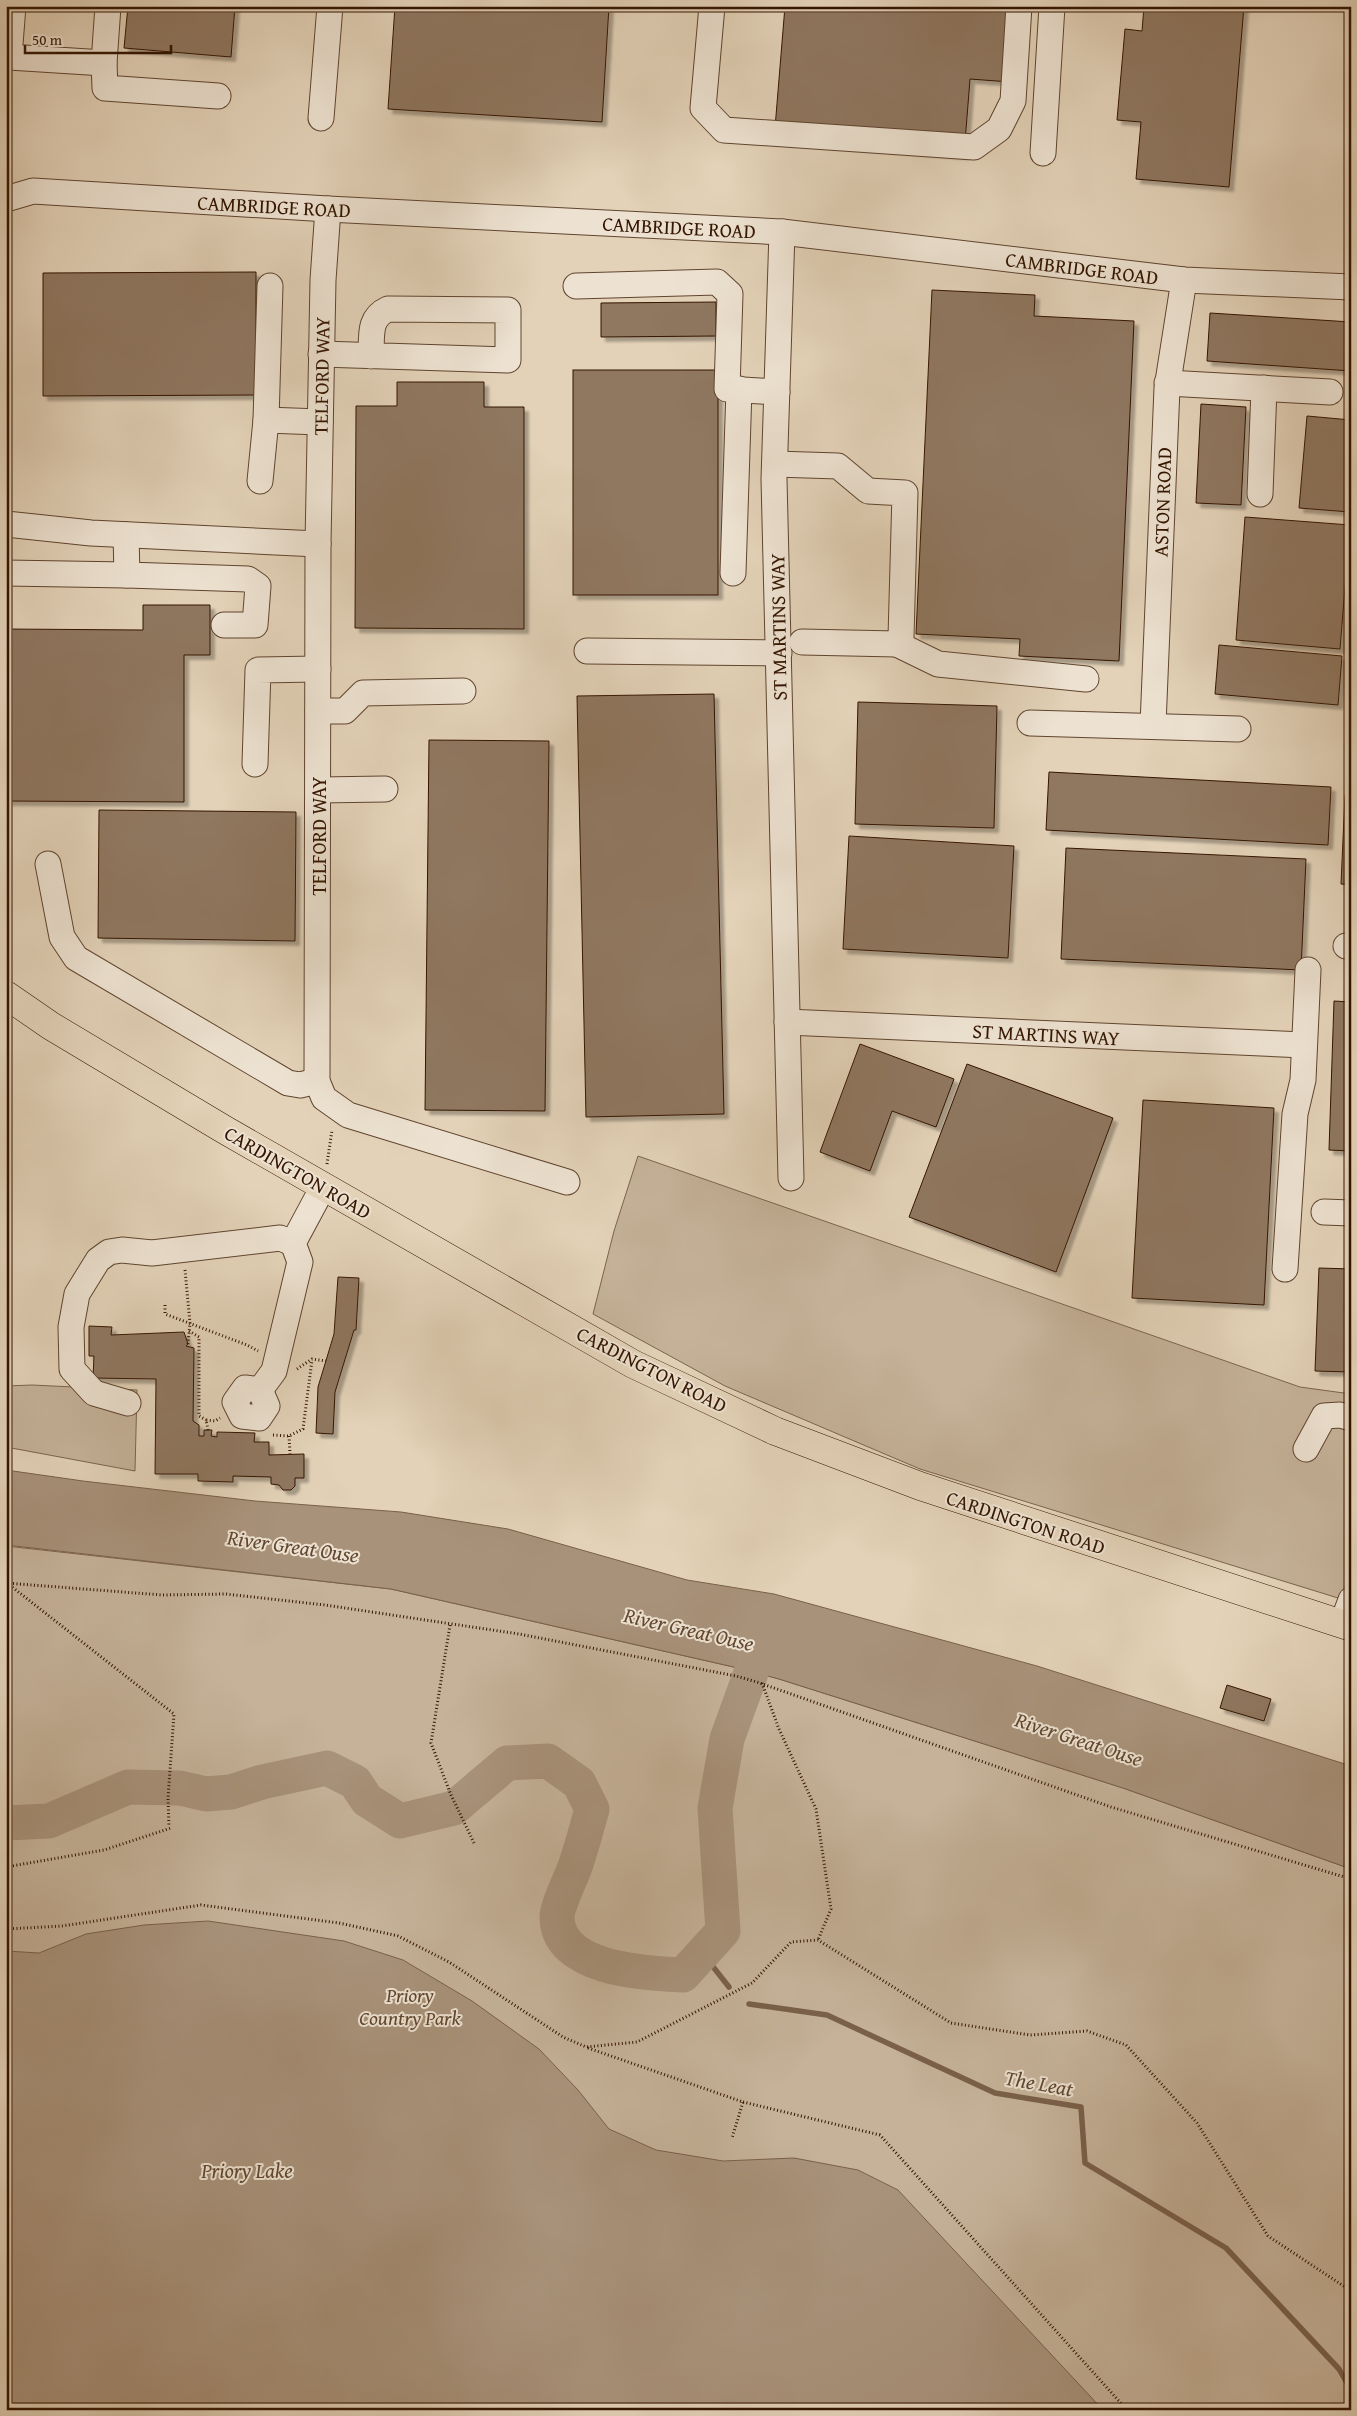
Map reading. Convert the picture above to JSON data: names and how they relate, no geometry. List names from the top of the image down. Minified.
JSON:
{"streets":{"main road":["CARDINGTON ROAD"],"street":["CAMBRIDGE ROAD","TELFORD WAY","ASTON ROAD","ST MARTINS WAY"]},"crossings":[["CAMBRIDGE ROAD","TELFORD WAY"],["CAMBRIDGE ROAD","ASTON ROAD"],["CAMBRIDGE ROAD","ST MARTINS WAY"]],"water":["River Great Ouse","The Leat","Priory Lake"],"parks":["Priory Country Park"],"scale_bar":"50 m"}
